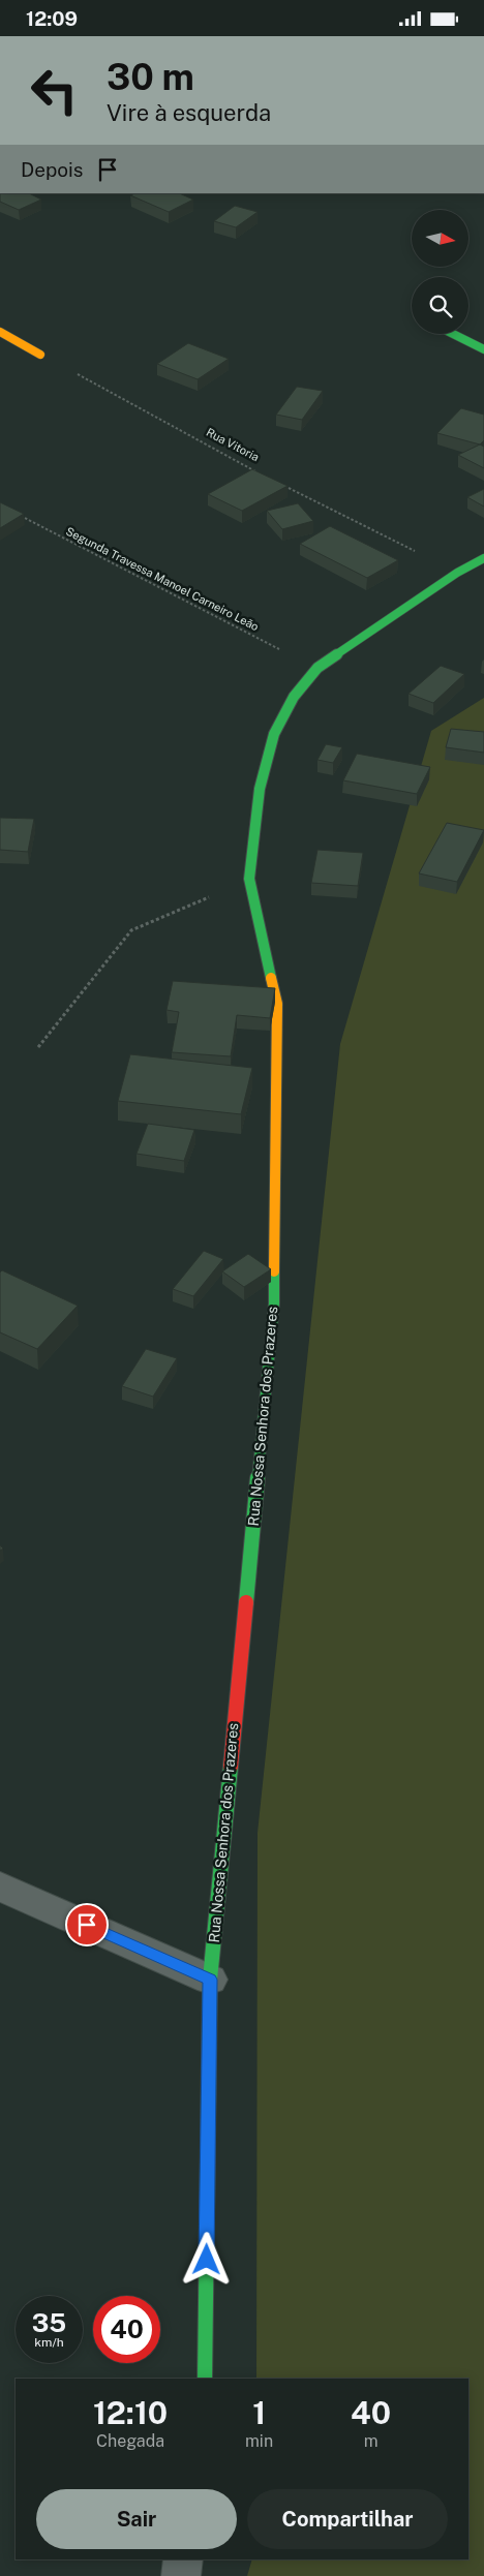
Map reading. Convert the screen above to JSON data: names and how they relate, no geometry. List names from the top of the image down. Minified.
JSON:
{"streets":{"street":["Rua Nossa Senhora dos Prazeres"],"path":["Rua Vitoria","Segunda Travessa Manoel Carneiro Leão"]},"crossings":[["Segunda Travessa Manoel Carneiro Leão","Rua Nossa Senhora dos Prazeres"]],"north":"right","page":{"status":"12:09","turn":["30 m","Vire à esquerda"],"then":"Depois","speed":"35 km/h","limit":"40","eta":["12:10","Chegada","1","min","40","m"],"buttons":["Sair","Compartilhar"]}}
